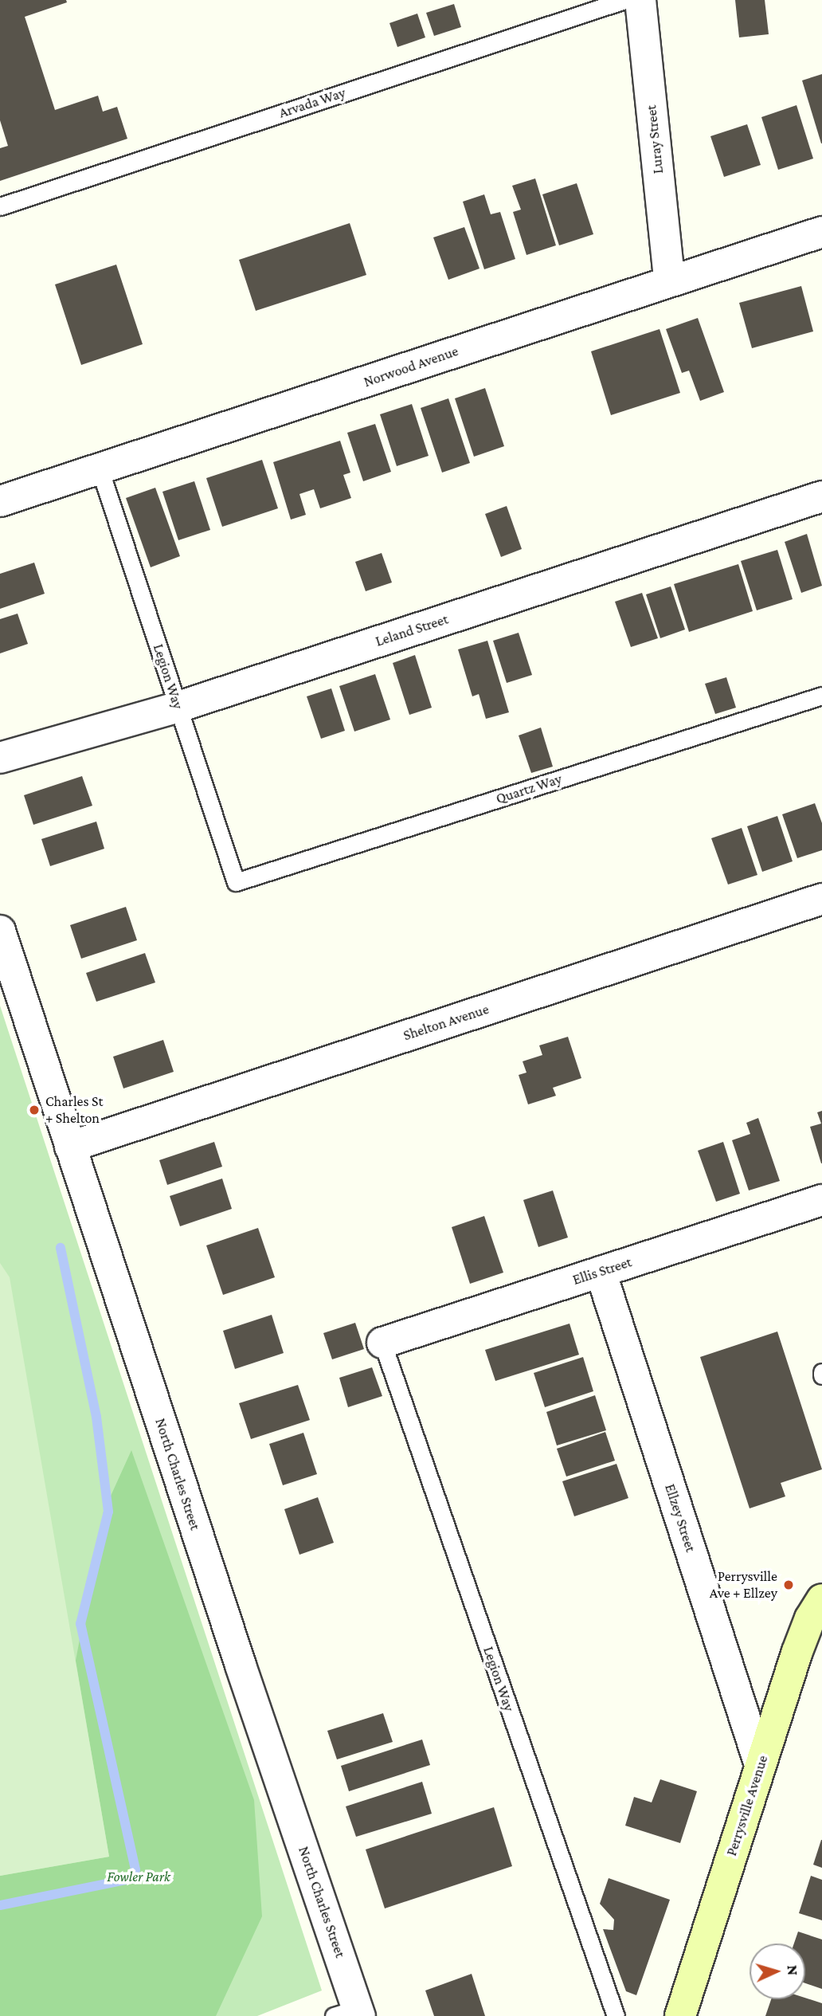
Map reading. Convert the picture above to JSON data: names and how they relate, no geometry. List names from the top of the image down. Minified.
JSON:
{"streets":{"main road":["Perrysville Avenue"],"street":["Luray Street","Norwood Avenue","Leland Street","Shelton Avenue","Ellis Street","North Charles Street","Ellzey Street"],"lane":["Arvada Way","Legion Way","Quartz Way"]},"crossings":[["Luray Street","Norwood Avenue"],["Norwood Avenue","Legion Way"],["Leland Street","Legion Way"],["Legion Way","Quartz Way"],["Legion Way","Ellis Street"],["Shelton Avenue","North Charles Street"],["Ellis Street","Ellzey Street"],["Ellzey Street","Perrysville Avenue"]],"parks":["Fowler Park"],"places":["Charles St + Shelton","Perrysville Ave + Ellzey"],"north":"right"}
